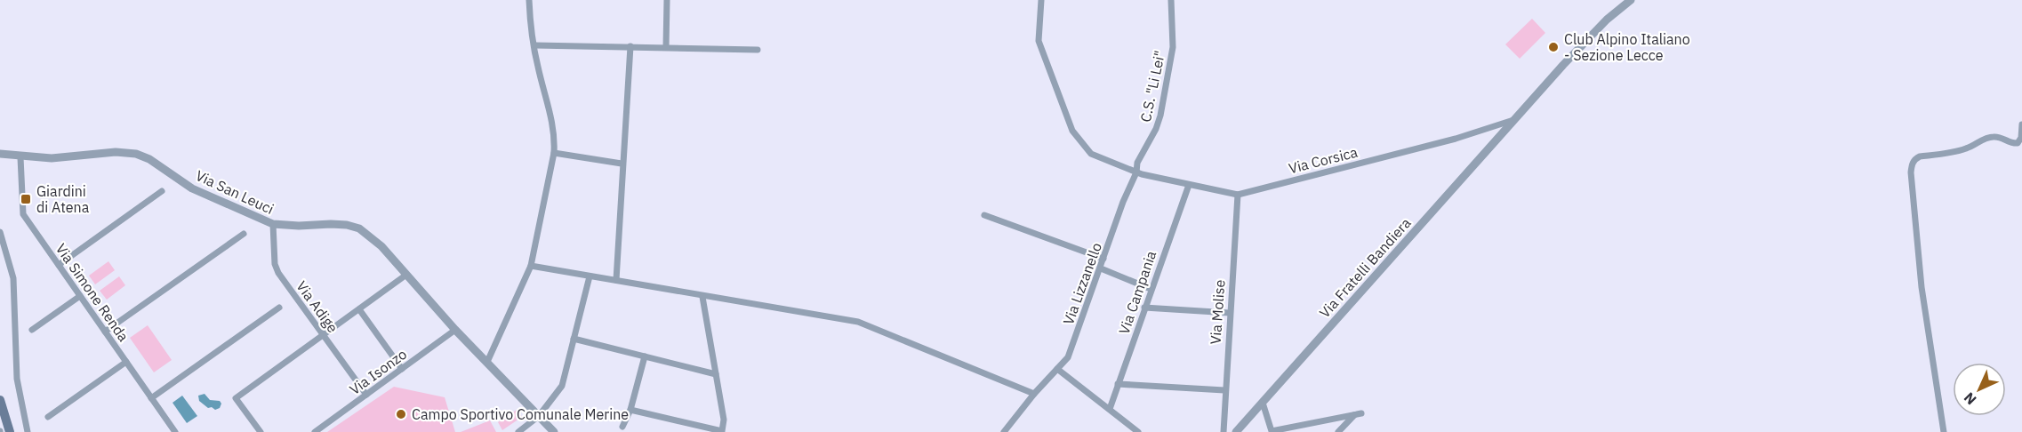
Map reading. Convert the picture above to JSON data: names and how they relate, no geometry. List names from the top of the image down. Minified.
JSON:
{"streets":{"street":["C.S. \"Li Lei\"","Via Corsica","Via San Leuci","Via Fratelli Bandiera","Via Lizzanello","Via Simone Renda","Via Campania","Via Adige","Via Molise","Via Isonzo"]},"crossings":[["C.S. \"Li Lei\"","Via Corsica"],["C.S. \"Li Lei\"","Via Lizzanello"],["Via Corsica","Via Fratelli Bandiera"],["Via Corsica","Via Lizzanello"],["Via Corsica","Via Campania"],["Via Corsica","Via Molise"],["Via San Leuci","Via Simone Renda"],["Via San Leuci","Via Adige"],["Via San Leuci","Via Isonzo"],["Via Adige","Via Isonzo"]],"places":{"other":["Club Alpino Italiano - Sezione Lecce","Campo Sportivo Comunale Merine"],"transit":["Giardini di Atena"]},"north":"bottom left"}
